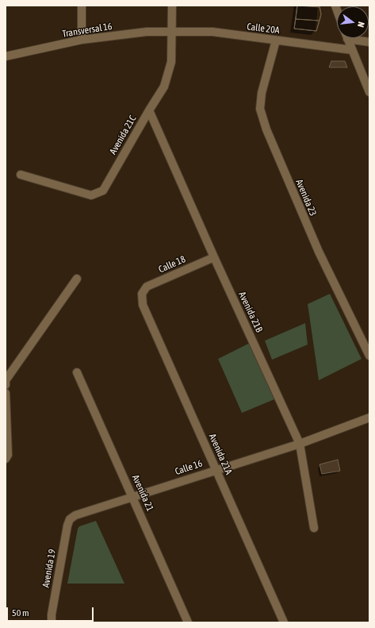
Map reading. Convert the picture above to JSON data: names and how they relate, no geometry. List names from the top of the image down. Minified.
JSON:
{"streets":{"street":["Calle 20A","Transversal 16","Avenida 21C","Avenida 23","Calle 18","Avenida 21B","Avenida 21A","Calle 16","Avenida 21","Avenida 19"]},"crossings":[["Calle 20A","Transversal 16"],["Calle 20A","Avenida 21C"],["Calle 20A","Avenida 23"],["Transversal 16","Avenida 21C"],["Avenida 21C","Avenida 21B"],["Calle 18","Avenida 21B"],["Calle 18","Avenida 21A"],["Avenida 21B","Calle 16"],["Avenida 21A","Calle 16"],["Calle 16","Avenida 21"],["Calle 16","Avenida 19"]],"scale_bar":"50 m","north":"right"}
